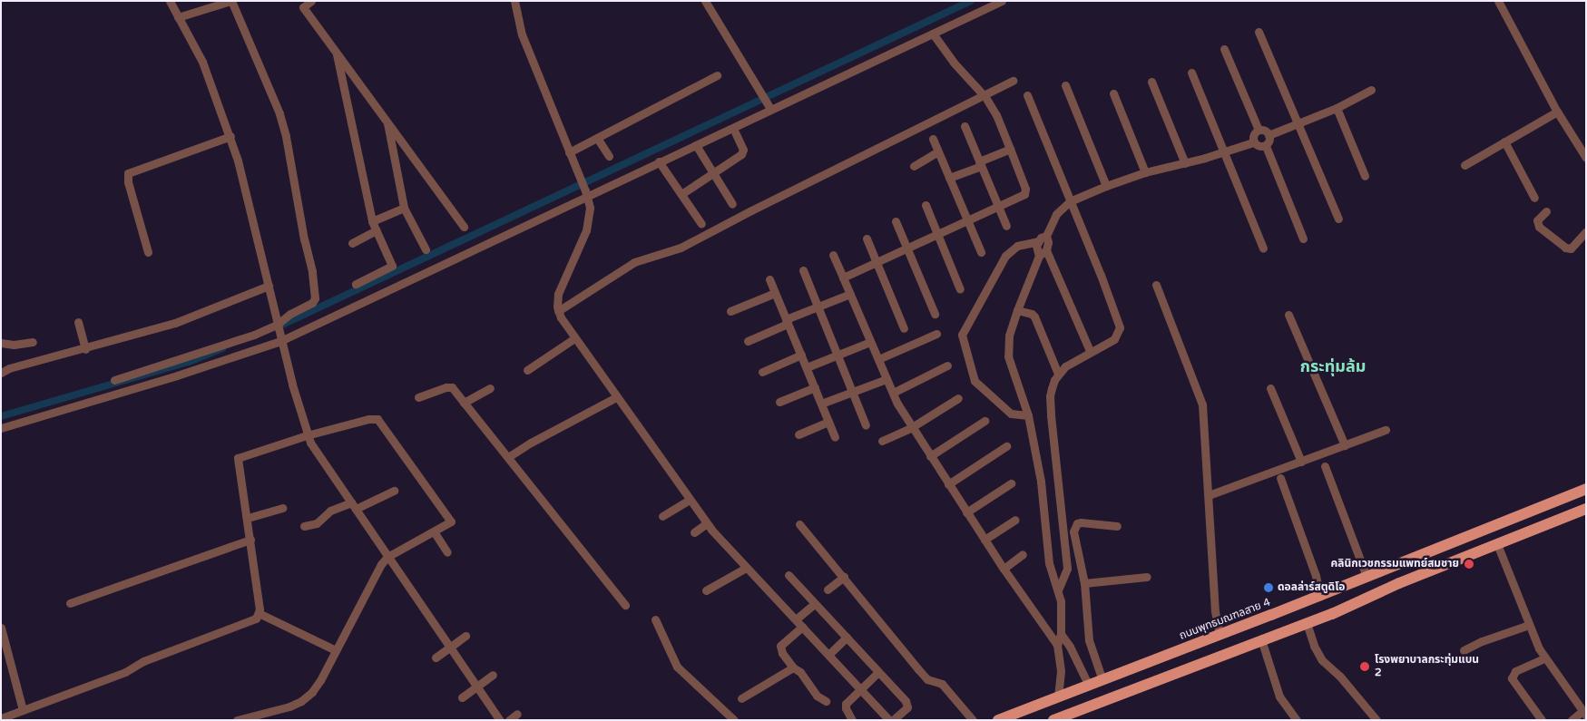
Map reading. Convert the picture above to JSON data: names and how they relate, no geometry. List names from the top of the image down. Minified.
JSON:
{"streets":{"main road":["ถนนพุทธมณฑลสาย 4"]},"districts":["กระทุ่มล้ม"],"places":["คลินิกเวชกรรมแพทย์สมชาย","ดอลล่าร์สตูดิโอ","โรงพยาบาลกระทุ่มแบน 2"]}
